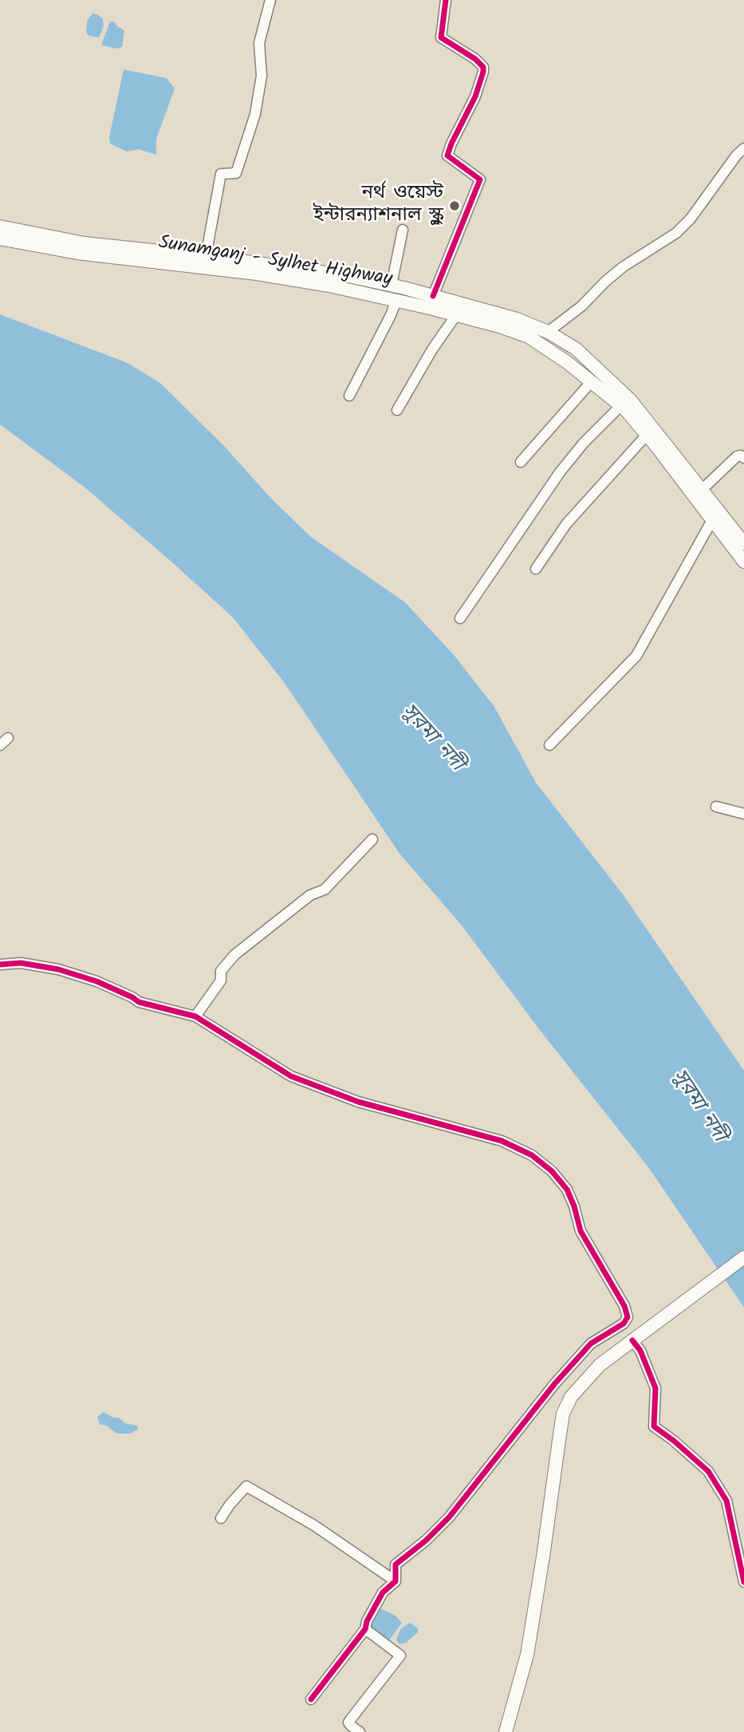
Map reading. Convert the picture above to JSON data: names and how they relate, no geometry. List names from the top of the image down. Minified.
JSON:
{"streets":{"main road":["Sunamganj - Sylhet Highway"]},"water":["সুরমা নদী"],"places":["নর্থ ওয়েস্ট ইন্টারন্যাশনাল স্কুল"]}
